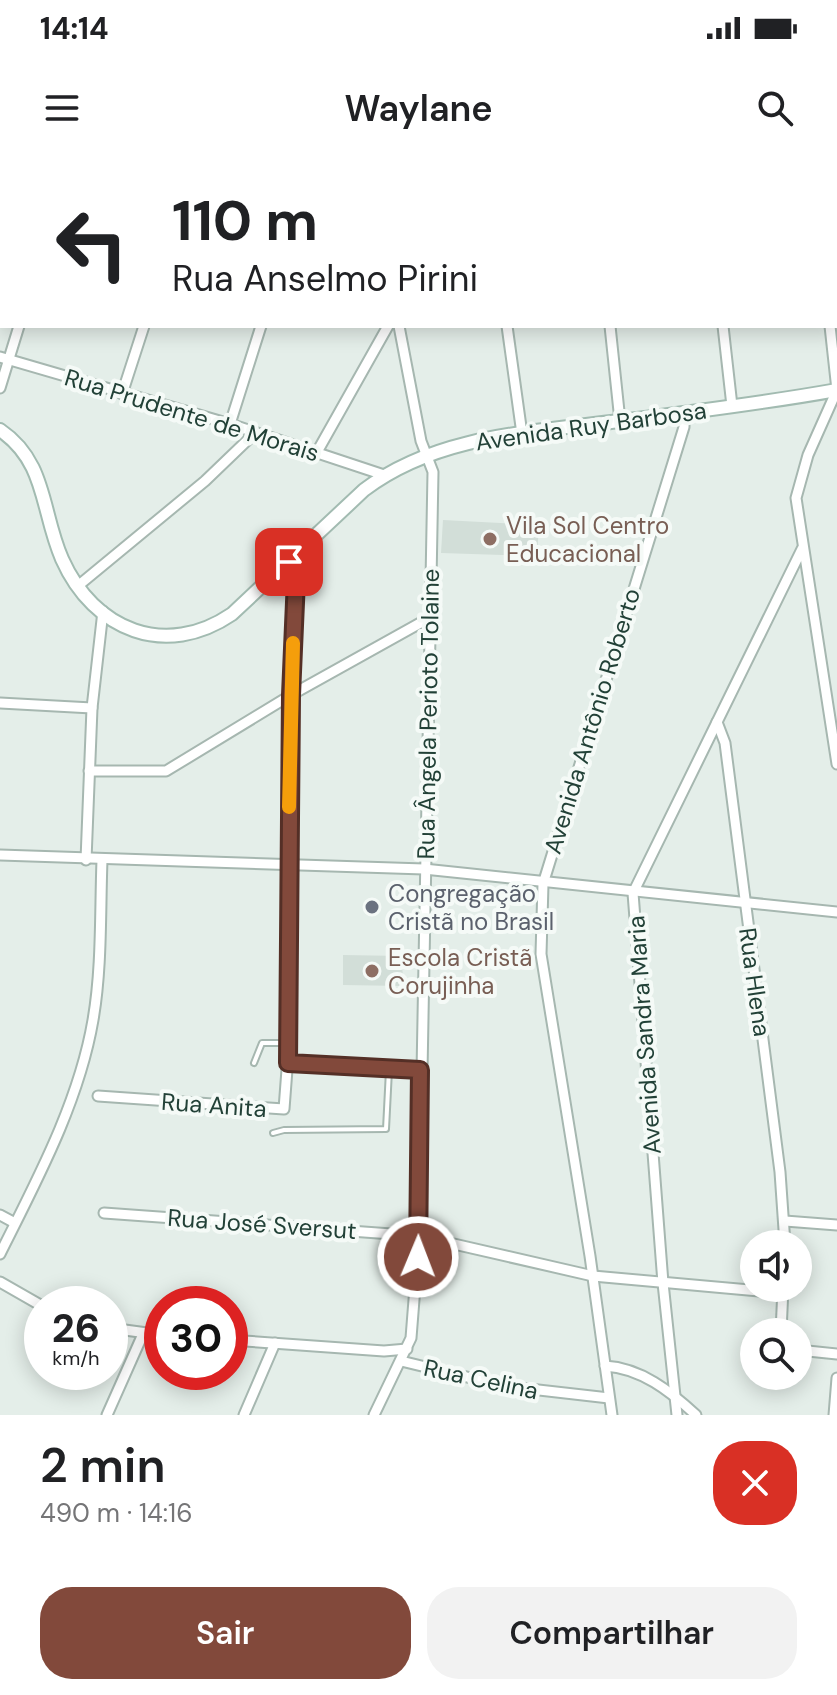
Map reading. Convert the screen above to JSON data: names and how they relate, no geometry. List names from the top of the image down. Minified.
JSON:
{"streets":{"street":["Rua Prudente de Morais","Avenida Ruy Barbosa","Rua Ângela Perioto Tolaine","Avenida Antônio Roberto","Rua Hlena","Avenida Sandra Maria","Rua Anita","Rua José Sversut","Rua Celina"]},"crossings":[["Rua Prudente de Morais","Avenida Ruy Barbosa"],["Avenida Ruy Barbosa","Rua Ângela Perioto Tolaine"],["Avenida Ruy Barbosa","Avenida Antônio Roberto"],["Rua Ângela Perioto Tolaine","Rua José Sversut"],["Rua Ângela Perioto Tolaine","Rua Celina"],["Avenida Antônio Roberto","Rua José Sversut"],["Avenida Antônio Roberto","Rua Celina"],["Rua Hlena","Avenida Sandra Maria"],["Avenida Sandra Maria","Rua José Sversut"]],"places":["Vila Sol Centro Educacional","Congregação Cristã no Brasil","Escola Cristã Corujinha"],"page":{"status":"14:14","header":"Waylane","turn":["110 m","Rua Anselmo Pirini"],"speed":"26 km/h","limit":"30","heading":["2 min","490 m · 14:16"],"buttons":["Sair","Compartilhar"]}}
